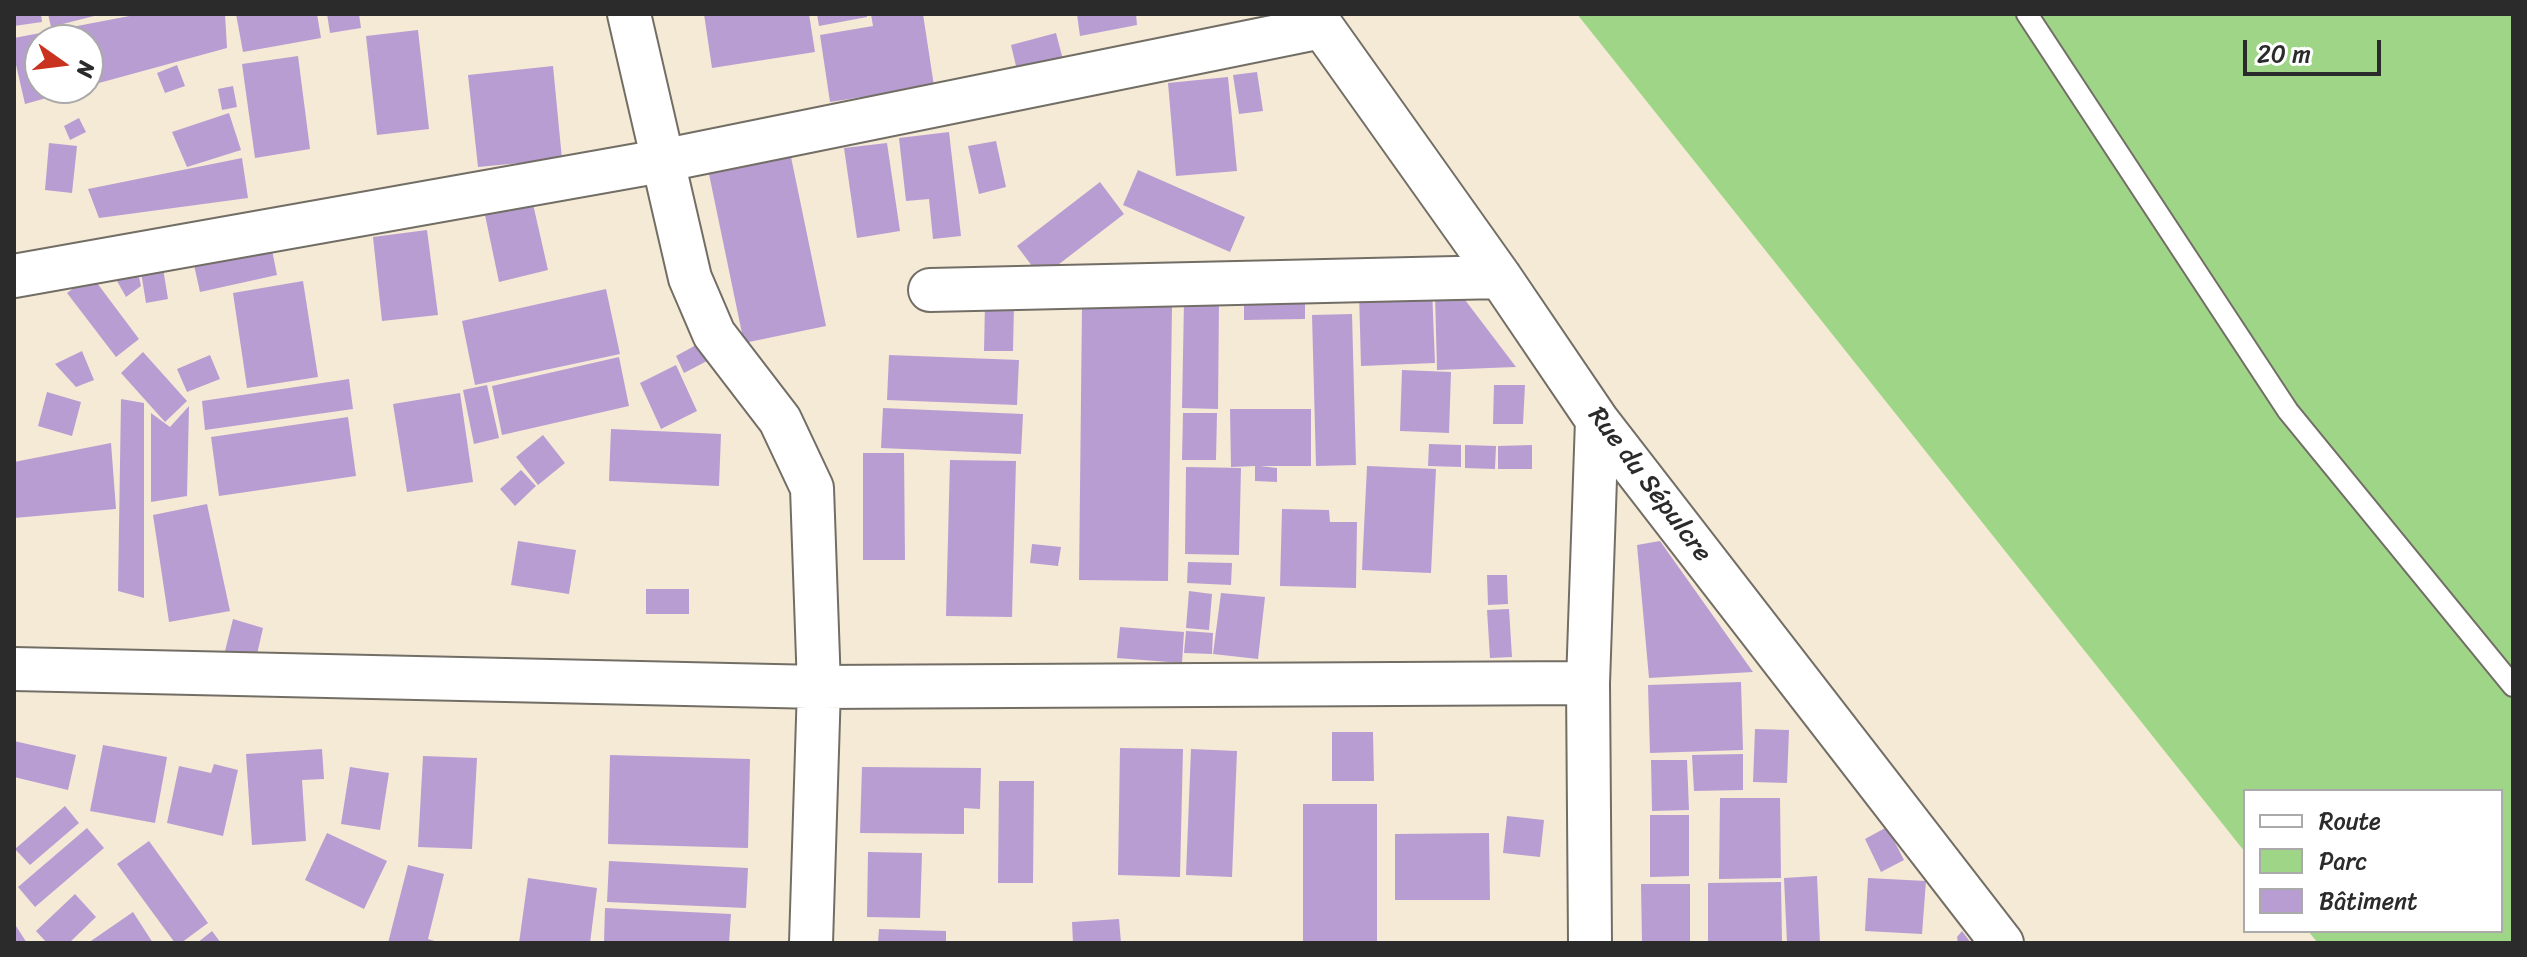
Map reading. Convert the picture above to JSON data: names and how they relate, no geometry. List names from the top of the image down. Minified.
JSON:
{"streets":{"street":["Rue du Sépulcre"]},"legend":["Route","Parc","Bâtiment"],"scale_bar":"20 m","north":"right"}
